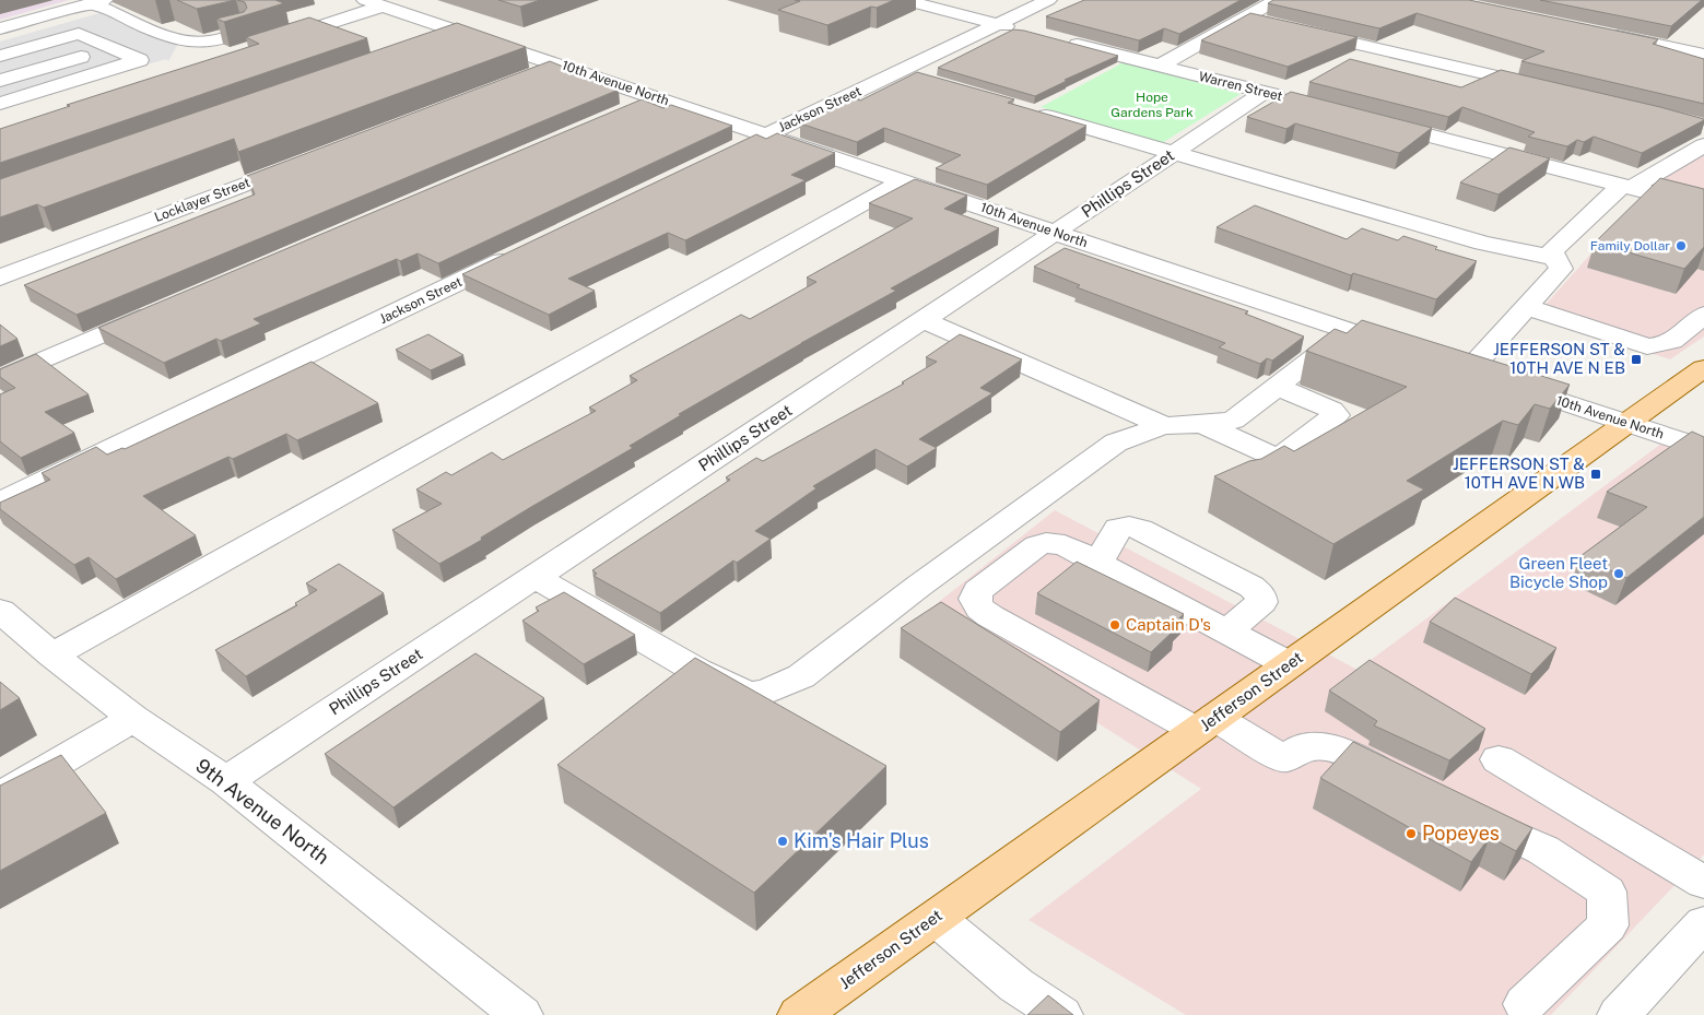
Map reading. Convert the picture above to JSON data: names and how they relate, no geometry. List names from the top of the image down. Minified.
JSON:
{"streets":{"main road":["Jefferson Street"],"street":["10th Avenue North","Warren Street","Jackson Street","Phillips Street","Locklayer Street","9th Avenue North"]},"crossings":[["10th Avenue North","Jackson Street"],["10th Avenue North","Phillips Street"],["10th Avenue North","Jefferson Street"],["Warren Street","Phillips Street"],["Phillips Street","9th Avenue North"]],"parks":["Hope Gardens Park"],"places":{"other":["Family Dollar","Green Fleet Bicycle Shop","Captain D's","Popeyes","Kim's Hair Plus"],"transit":["JEFFERSON ST & 10TH AVE N EB","JEFFERSON ST & 10TH AVE N WB"]}}
